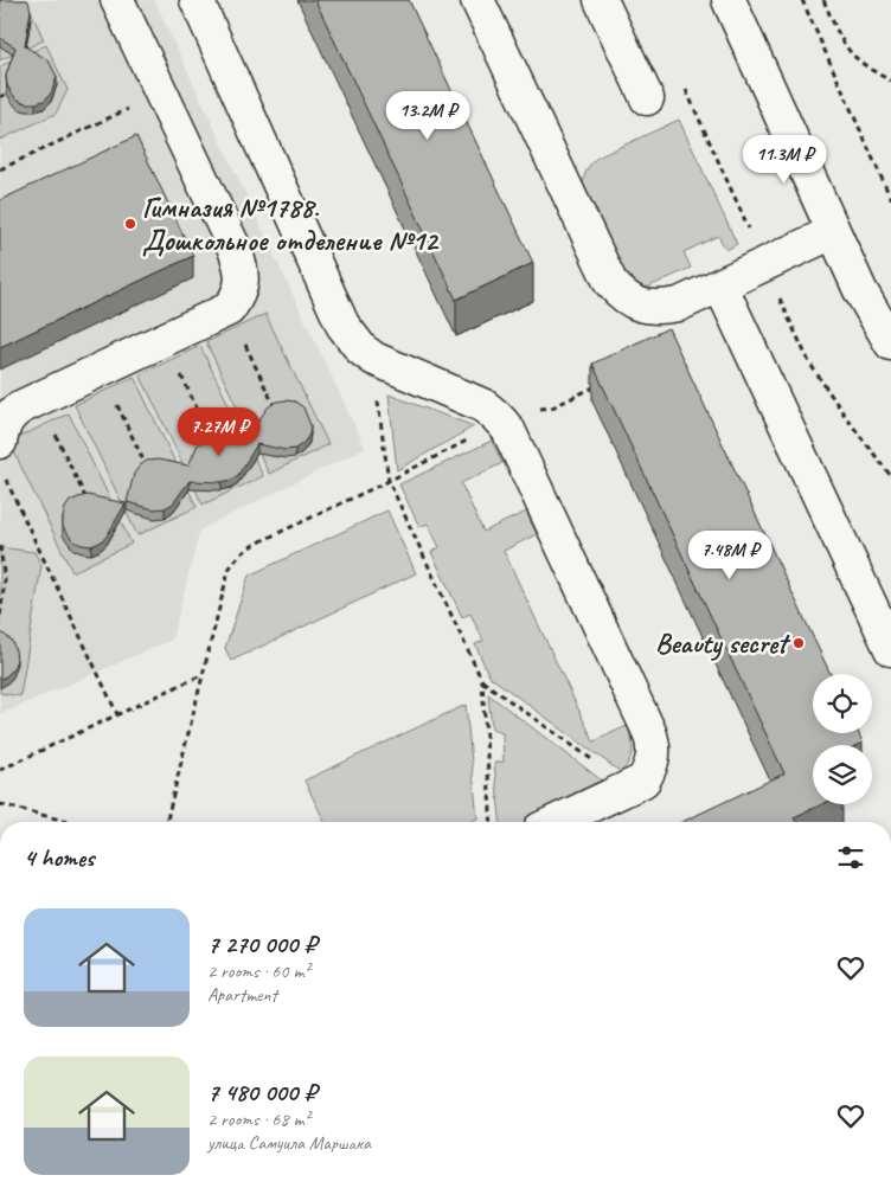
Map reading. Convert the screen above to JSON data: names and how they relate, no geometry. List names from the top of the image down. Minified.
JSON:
{"places":["Гимназия №1788. Дошкольное отделение №12","Beauty secret"],"page":{"price":["13.2M ₽","11.3M ₽","7.27M ₽","7.48M ₽"],"heading":"4 homes","list":[{"name":"7 270 000 ₽","note":"2 rooms · 60 m² · Apartment"},{"name":"7 480 000 ₽","note":"2 rooms · 68 m² · улица Самуила Маршака"}]}}
